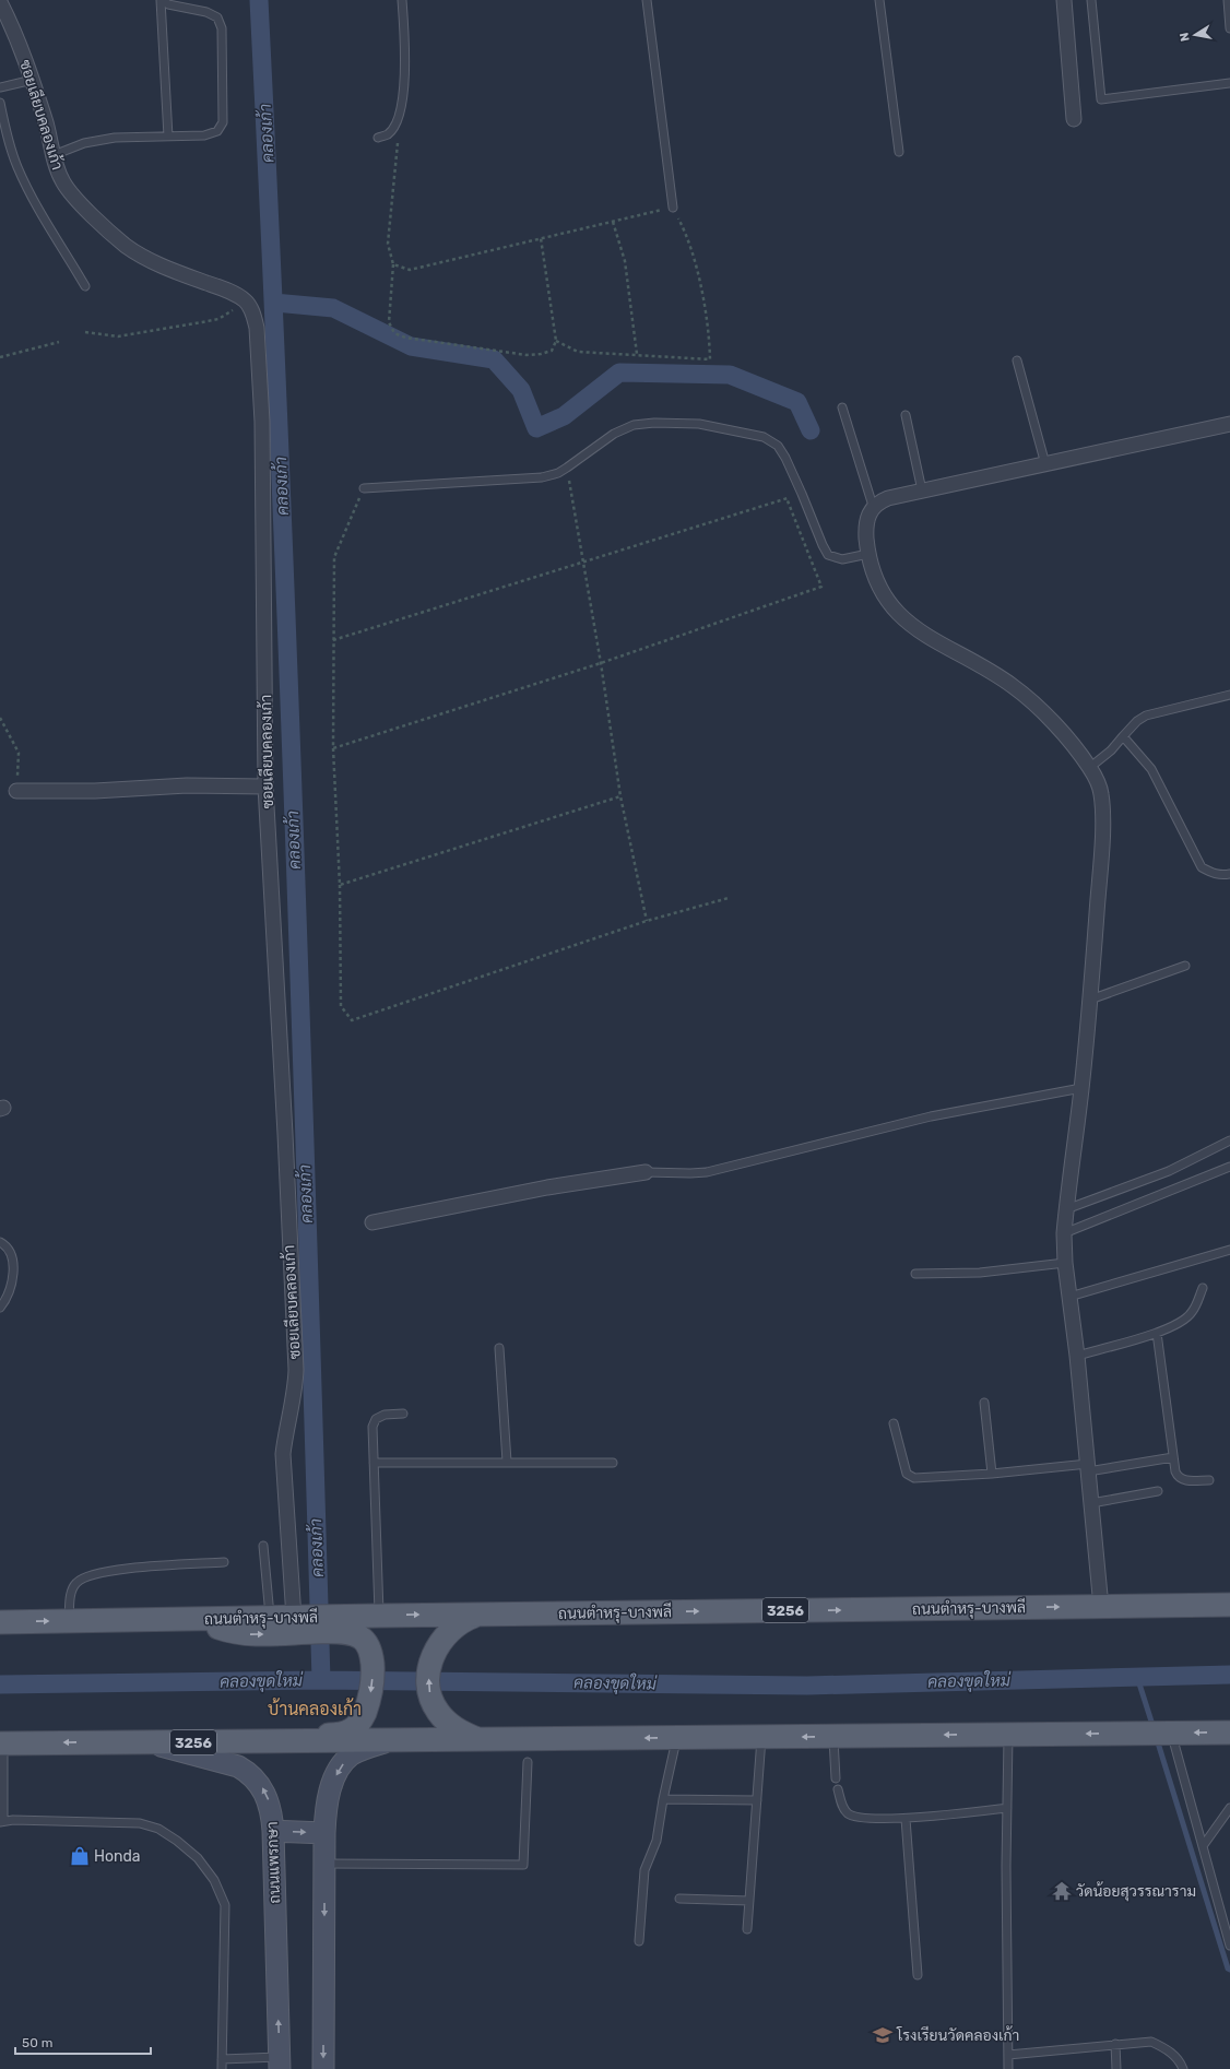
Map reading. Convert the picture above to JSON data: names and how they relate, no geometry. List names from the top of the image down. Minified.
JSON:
{"streets":{"main road":["ถนนตำหรุ-บางพลี","3256","ถนนแพรกษา"],"street":["ซอยเลียบคลองเก้า"]},"crossings":[["ซอยเลียบคลองเก้า","ถนนตำหรุ-บางพลี"],["3256","ถนนแพรกษา"]],"districts":["บ้านคลองเก้า"],"water":["คลองเก้า","คลองขุดใหม่"],"places":{"shop":["Honda"],"temple":["วัดน้อยสุวรรณาราม"],"school or university":["โรงเรียนวัดคลองเก้า"]},"scale_bar":"50 m","north":"left"}
